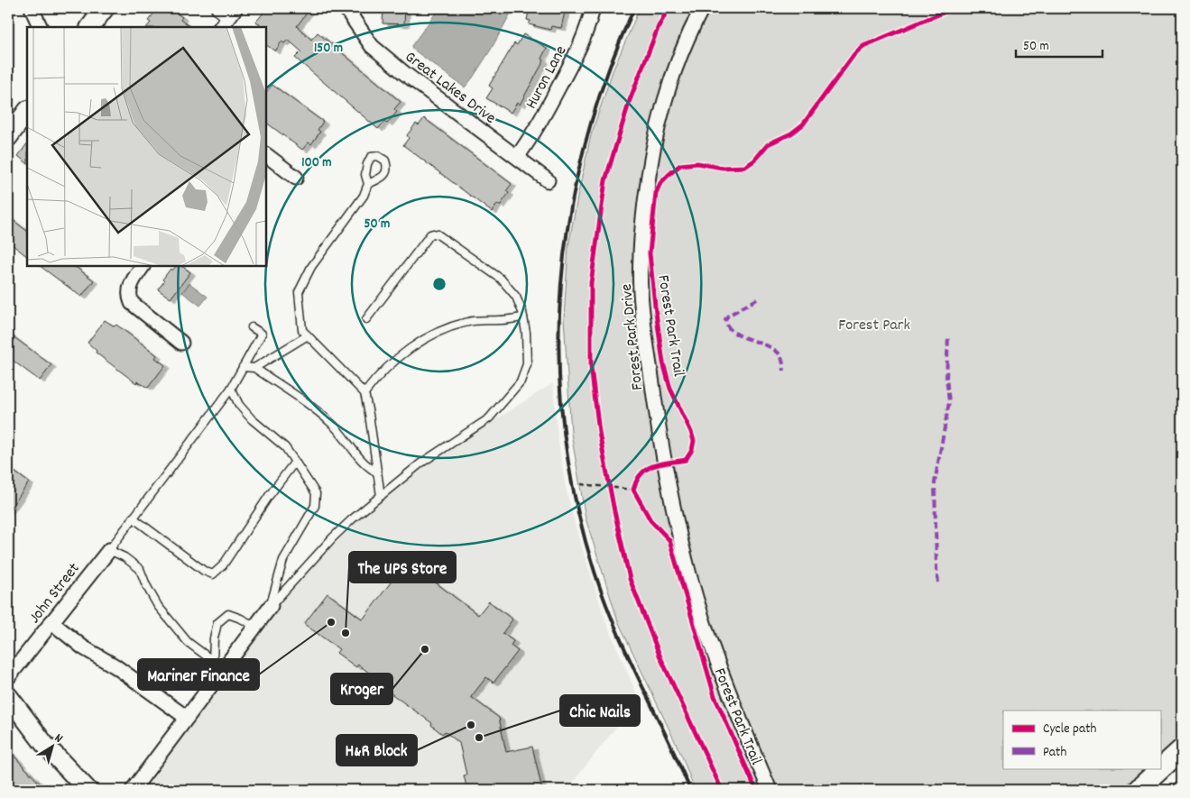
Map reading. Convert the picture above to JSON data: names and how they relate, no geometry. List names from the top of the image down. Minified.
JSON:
{"streets":{"street":["Huron Lane","Great Lakes Drive","Forest Park Drive","John Street"],"cycle path":["Forest Park Trail"]},"crossings":[["Huron Lane","Great Lakes Drive"]],"parks":["Forest Park"],"places":["Mariner Finance","The UPS Store","Kroger","H&R Block","Chic Nails"],"legend":["Cycle path","Path"],"scale_bar":"50 m","north":"top right","rings":["150 m","100 m","50 m"]}
